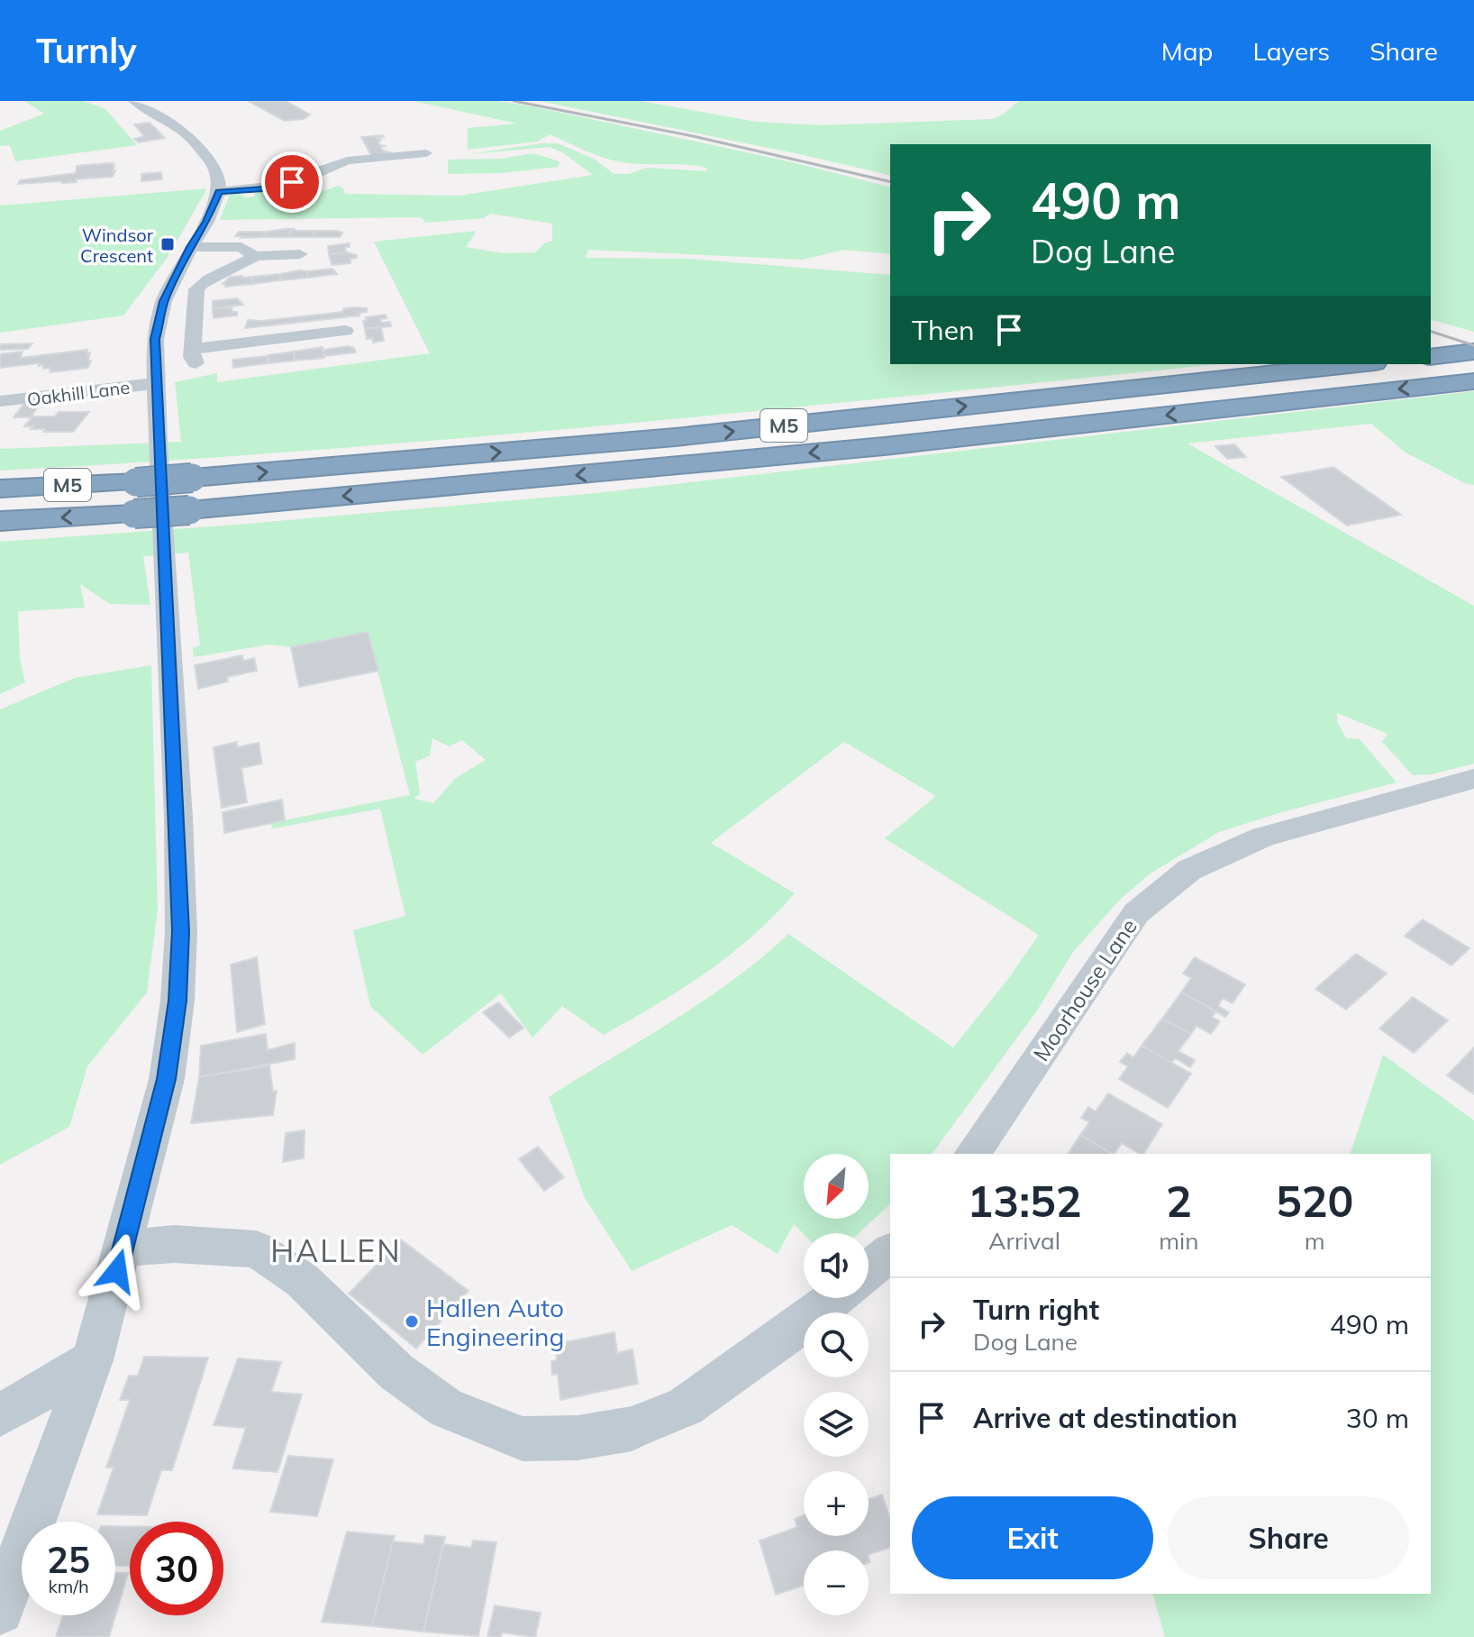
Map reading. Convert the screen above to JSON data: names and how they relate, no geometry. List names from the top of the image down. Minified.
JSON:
{"streets":{"highway":["M5"],"street":["Oakhill Lane","Moorhouse Lane"]},"districts":["HALLEN"],"places":{"transit":["Windsor Crescent"],"other":["Hallen Auto Engineering"]},"north":"bottom left","page":{"header":"Turnly","nav":["Map","Layers","Share"],"turn":["490 m","Dog Lane"],"then":"Then","map_buttons":["+","−"],"eta":["13:52","Arrival","2","min","520","m"],"list":[{"name":"Turn right","note":"Dog Lane","value":"490 m"},{"name":"Arrive at destination","value":"30 m"}],"buttons":["Exit","Share"],"speed":"25 km/h","limit":"30"}}
